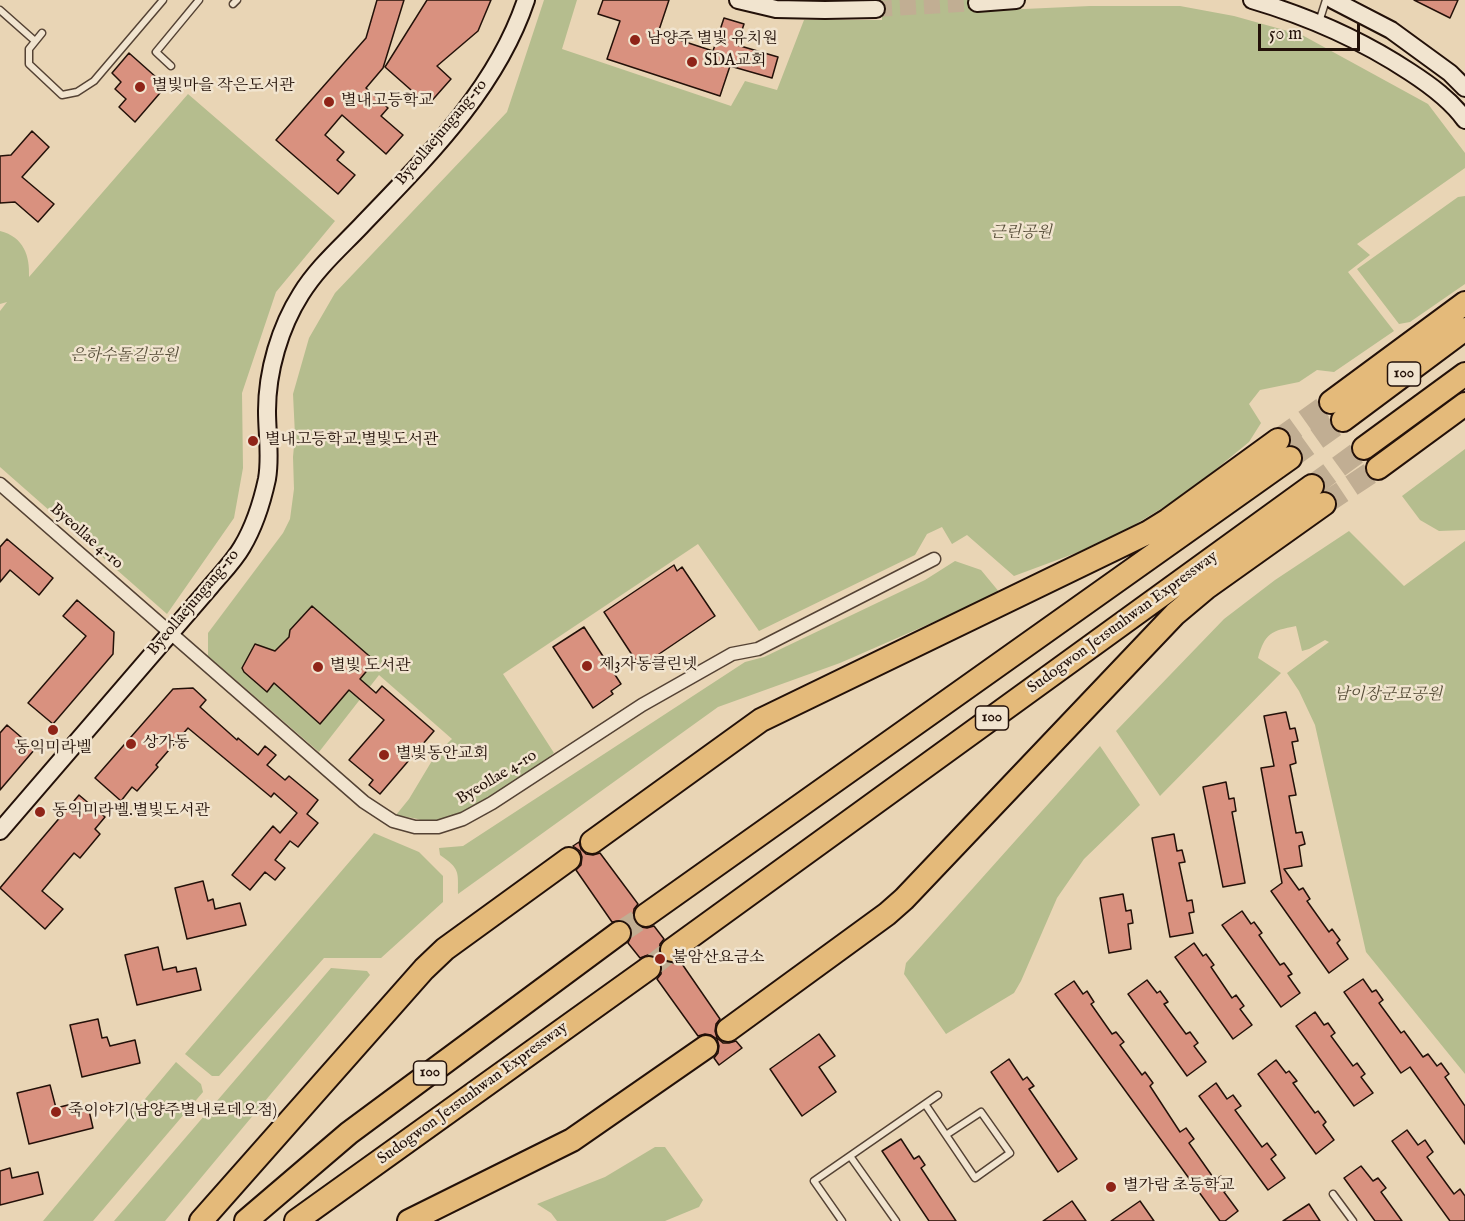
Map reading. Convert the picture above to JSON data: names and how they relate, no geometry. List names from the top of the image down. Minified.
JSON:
{"streets":{"highway":["100","Sudogwon Je1sunhwan Expressway"],"street":["Byeollaejungang-ro","Byeollae 4-ro"]},"crossings":[["Byeollaejungang-ro","Byeollae 4-ro"]],"parks":["근린공원","은하수돌길공원","남이장군묘공원"],"places":["남양주 별빛 유치원","SDA교회","별빛마을 작은도서관","별내고등학교","별내고등학교.별빛도서관","제3자동클린넷","별빛 도서관","동익미라벨","상가동","별빛동안교회","동익미라벨.별빛도서관","불암산요금소","죽이야기(남양주별내로데오점)","별가람 초등학교"],"scale_bar":"50 m"}
